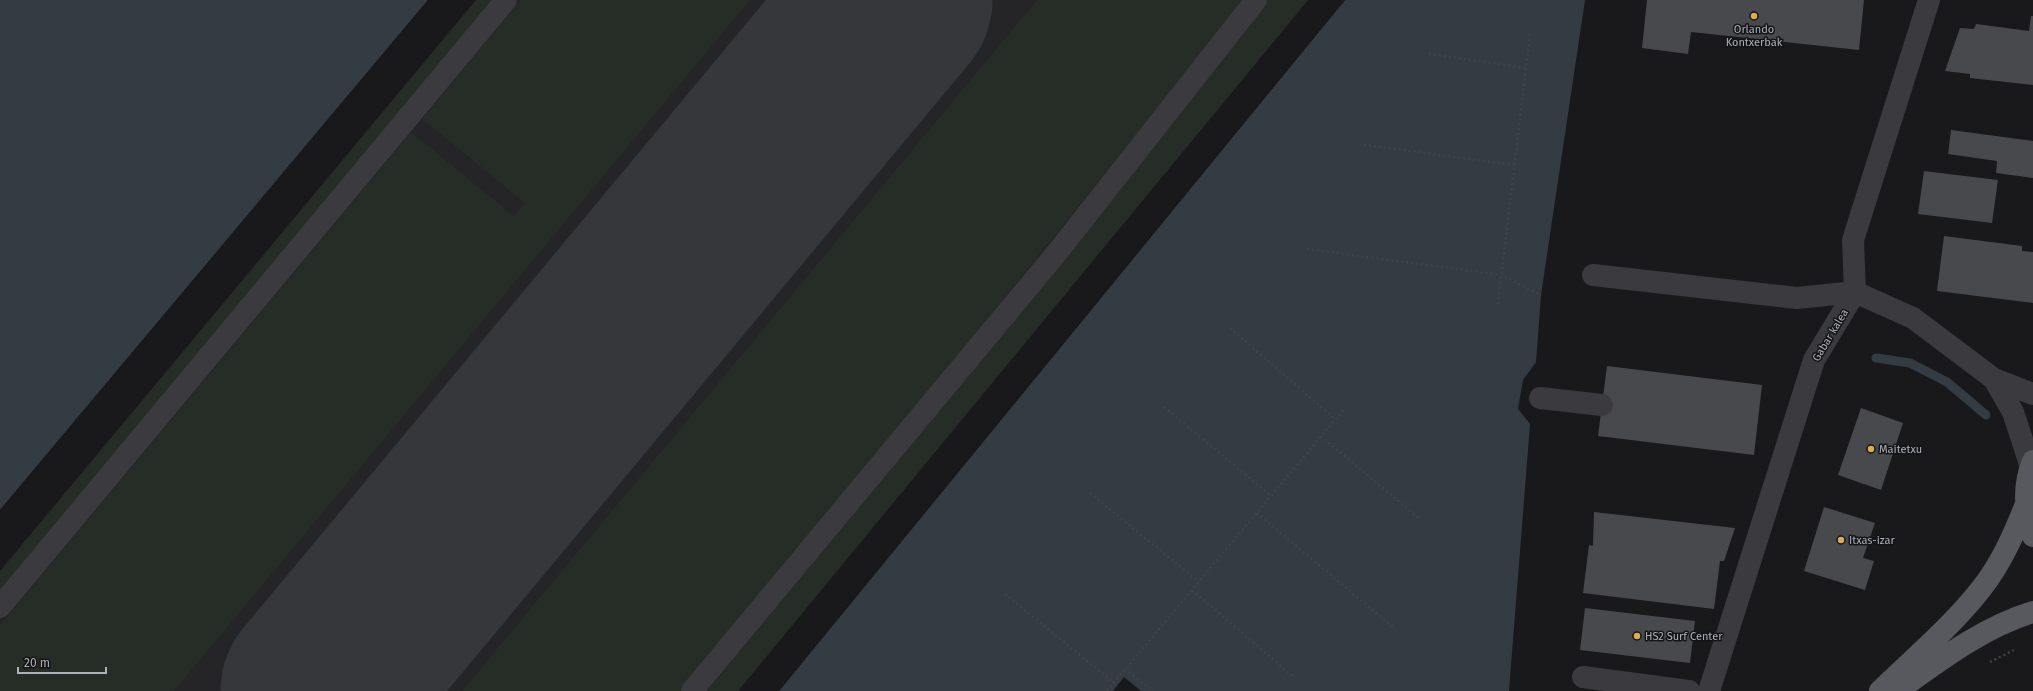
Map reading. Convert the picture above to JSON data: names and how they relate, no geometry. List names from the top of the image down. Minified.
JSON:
{"streets":{"street":["Gabar kalea"]},"places":["Orlando Kontxerbak","Maitetxu","Itxas-izar","HS2 Surf Center"],"scale_bar":"20 m"}
